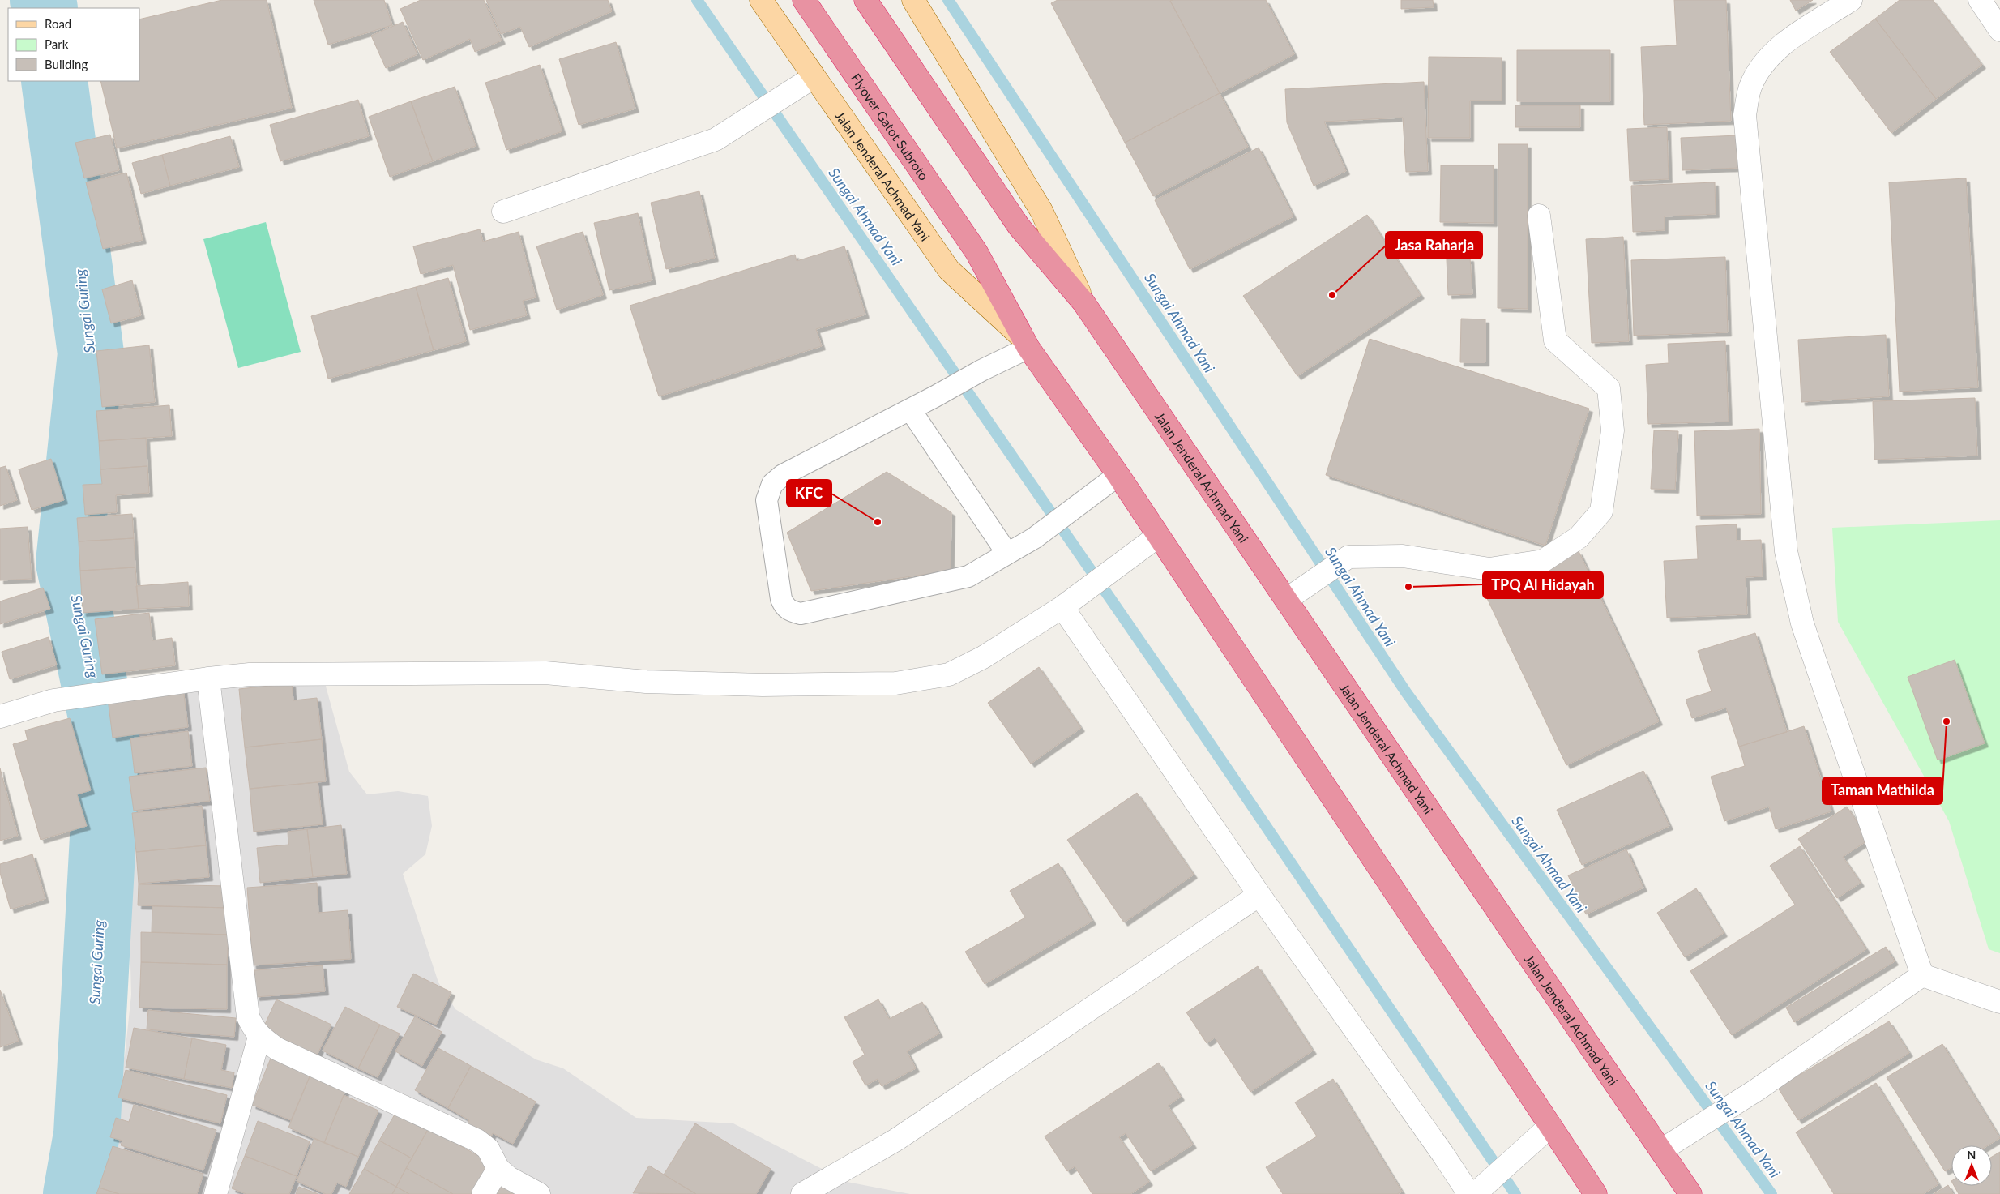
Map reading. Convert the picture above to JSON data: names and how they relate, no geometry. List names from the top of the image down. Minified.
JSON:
{"streets":{"highway":["Flyover Gatot Subroto","Jalan Jenderal Achmad Yani"]},"crossings":[["Flyover Gatot Subroto","Jalan Jenderal Achmad Yani"]],"water":["Sungai Ahmad Yani","Sungai Guring"],"places":["Jasa Raharja","KFC","TPQ Al Hidayah","Taman Mathilda"],"legend":["Road","Park","Building"],"north":"top"}
